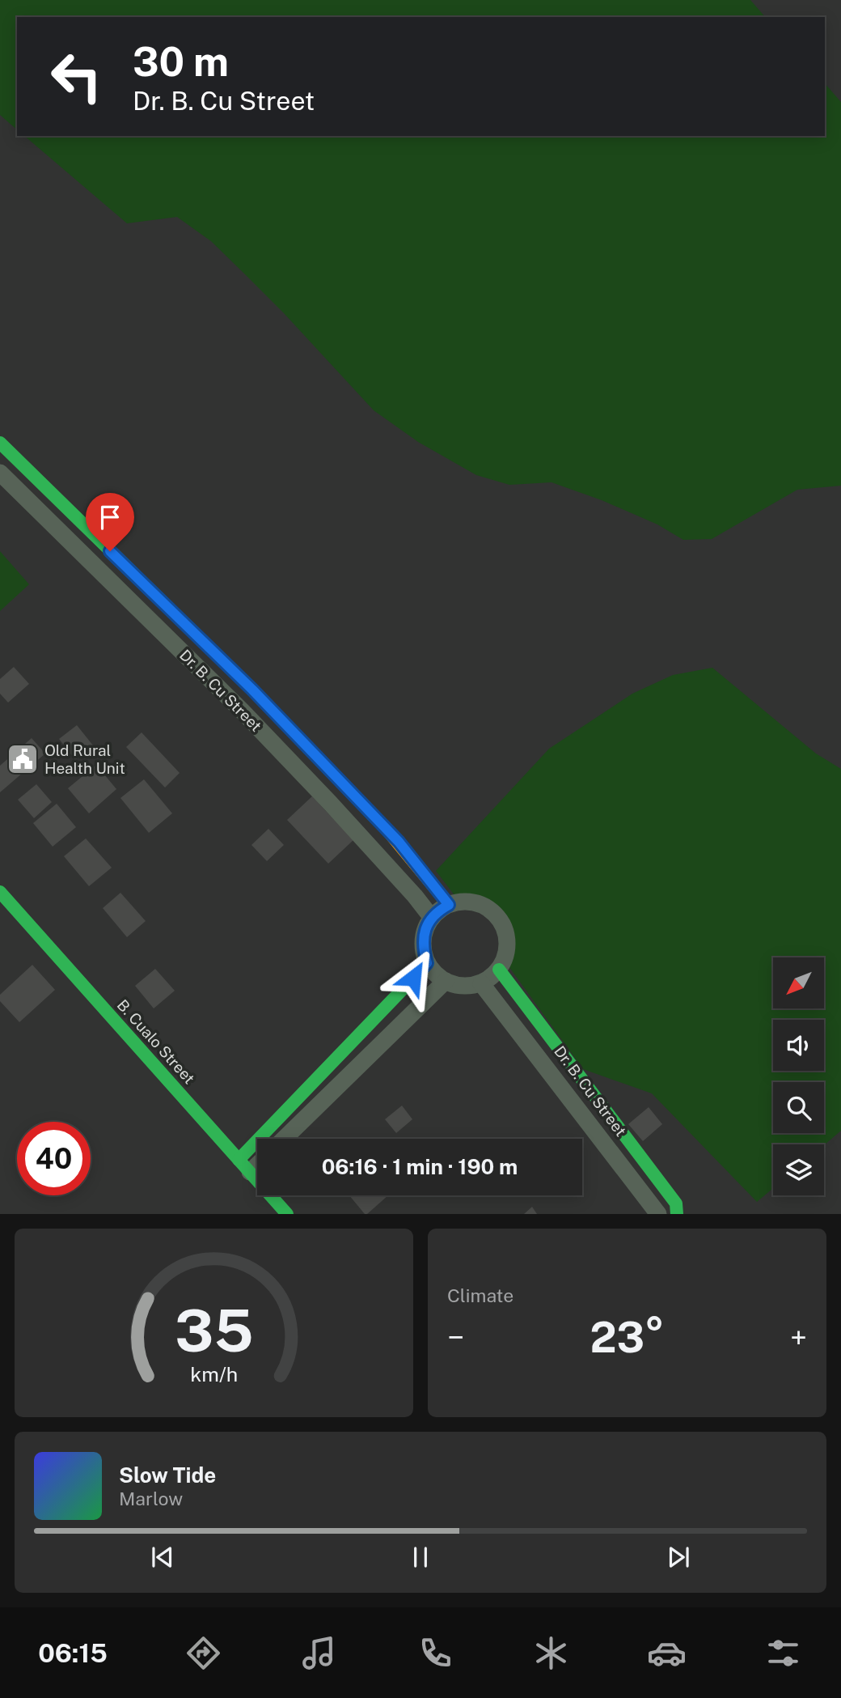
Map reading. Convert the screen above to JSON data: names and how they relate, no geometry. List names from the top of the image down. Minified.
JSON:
{"streets":{"street":["Dr. B. Cu Street","B. Cualo Street"]},"places":{"public building":["Old Rural Health Unit"]},"north":"bottom left","page":{"turn":["30 m","Dr. B. Cu Street"],"limit":"40","trip":"06:16 · 1 min · 190 m","tile":"Climate","heat":["−","23°","+"],"song":["Slow Tide","Marlow"],"tabs":"06:15","gauge":["35","km/h"]}}
